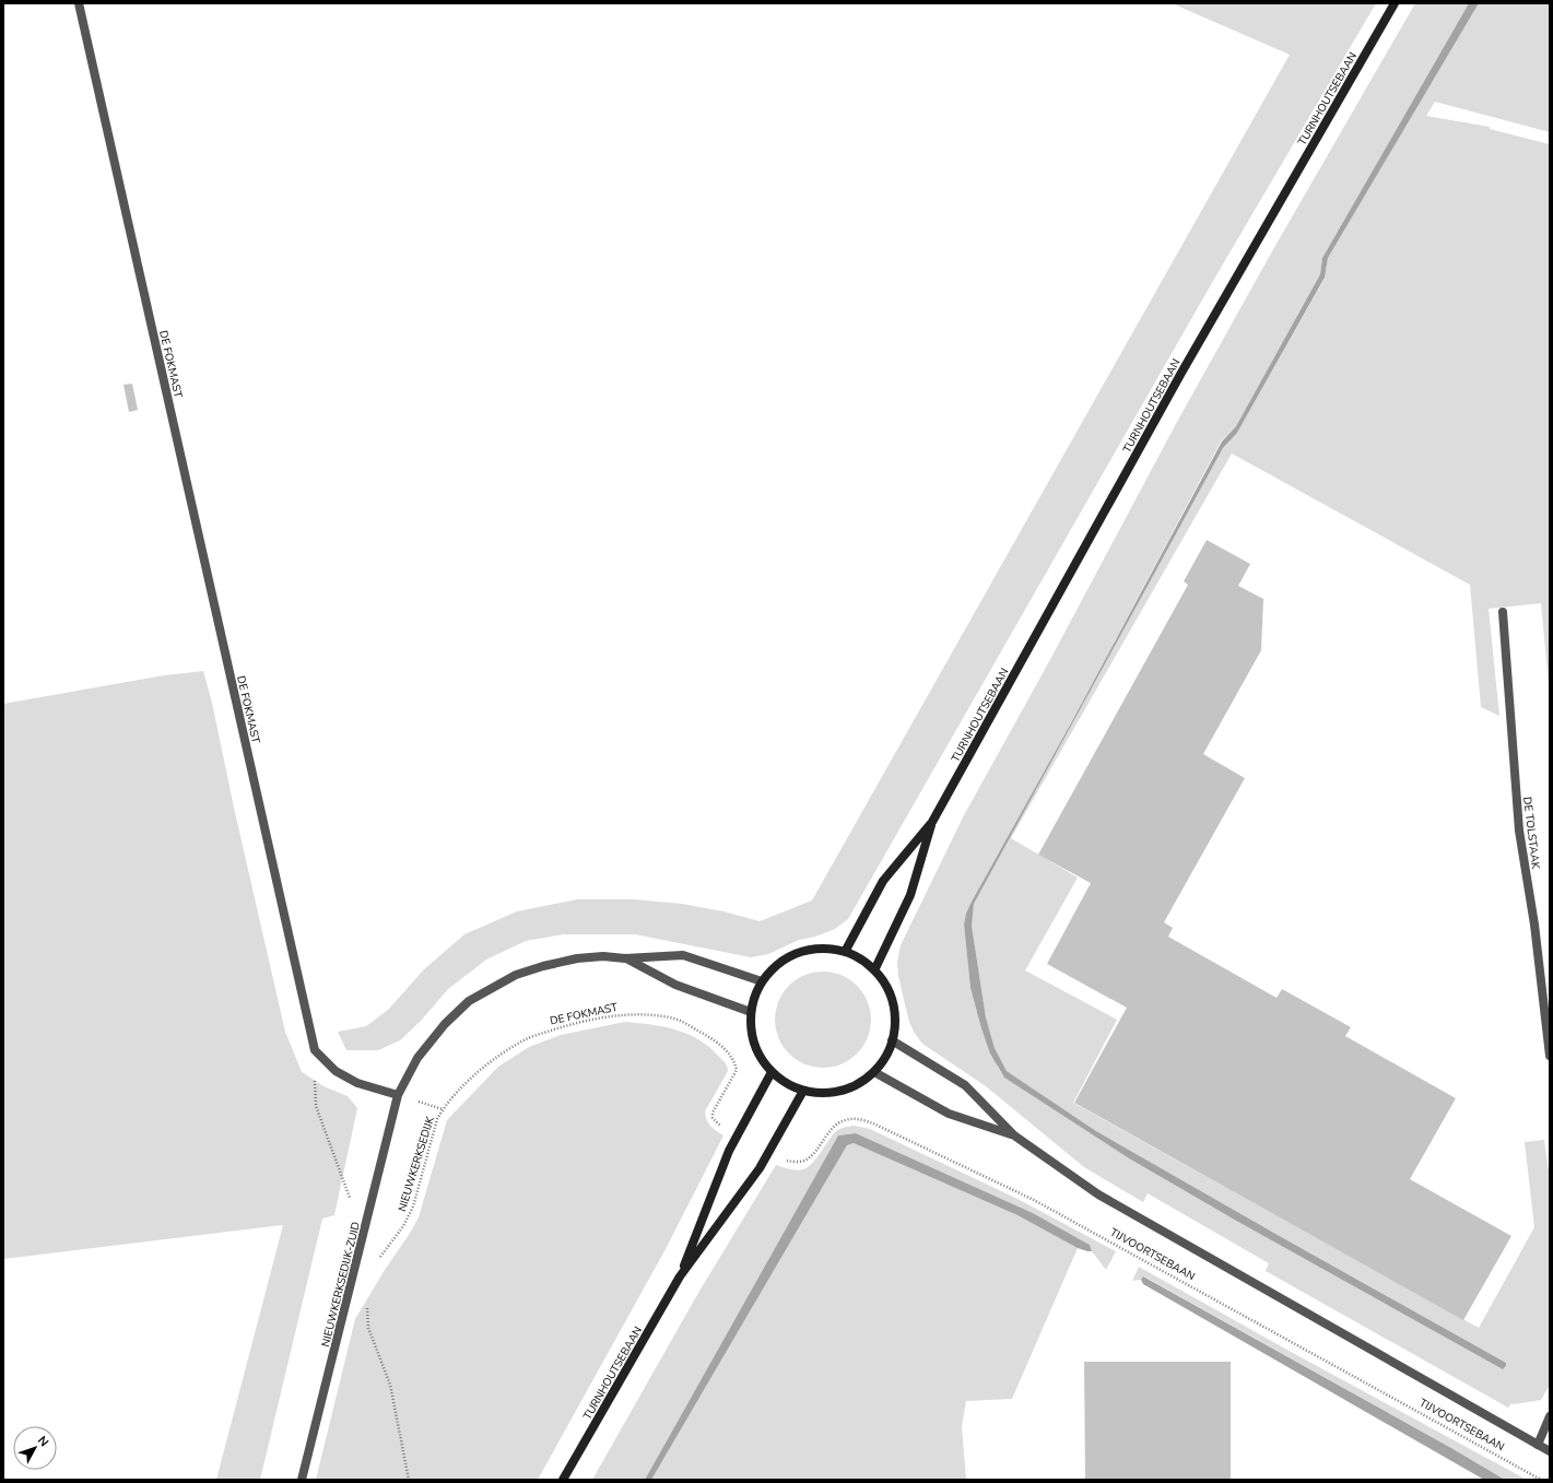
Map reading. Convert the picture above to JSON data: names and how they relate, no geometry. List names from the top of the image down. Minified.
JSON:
{"streets":{"main road":["TURNHOUTSEBAAN"],"street":["DE FOKMAST","DE TOLSTAAK","TIJVOORTSEBAAN","NIEUWKERKSEDIJK-ZUID"],"path":["NIEUWKERKSEDIJK"]},"crossings":[["TURNHOUTSEBAAN","DE FOKMAST"],["TURNHOUTSEBAAN","TIJVOORTSEBAAN"],["DE FOKMAST","NIEUWKERKSEDIJK"],["DE FOKMAST","NIEUWKERKSEDIJK-ZUID"]],"north":"top right"}
